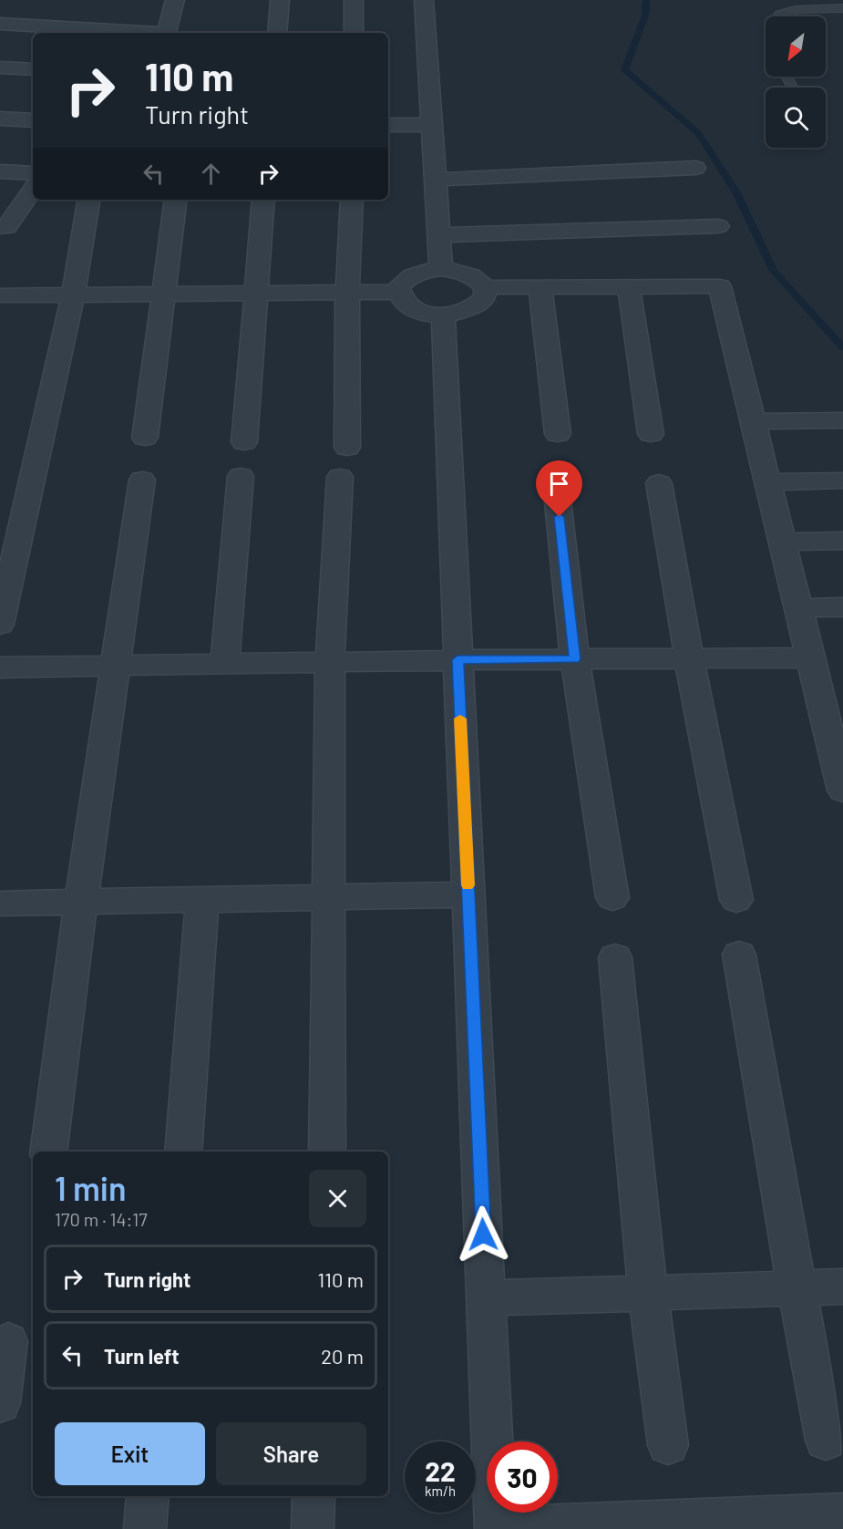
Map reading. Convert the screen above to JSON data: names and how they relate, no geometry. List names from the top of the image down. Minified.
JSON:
{"north":"bottom left","page":{"turn":["110 m","Turn right"],"heading":["1 min","170 m · 14:17"],"list":[{"name":"Turn right","value":"110 m"},{"name":"Turn left","value":"20 m"}],"buttons":["Exit","Share"],"speed":"22 km/h","limit":"30"}}
